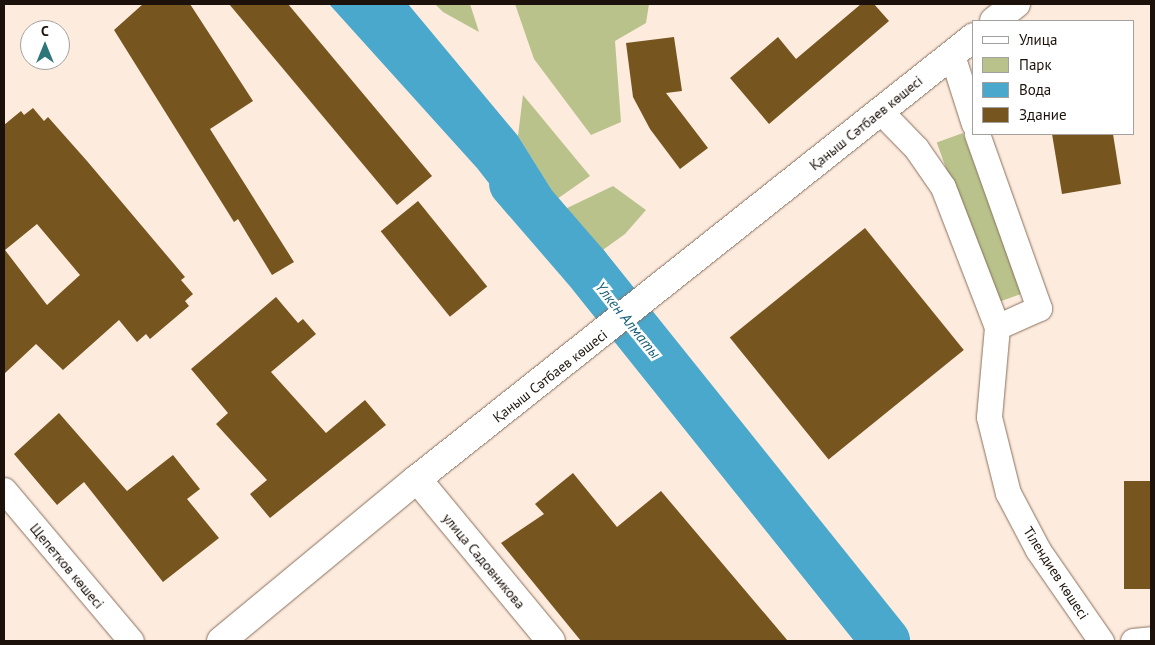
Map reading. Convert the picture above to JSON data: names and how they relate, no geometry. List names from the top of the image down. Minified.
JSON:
{"streets":{"main road":["Қаныш Сәтбаев көшесі","улица Садовникова"],"street":["Щепетков көшесі","Тілендиев көшесі"]},"crossings":[["Қаныш Сәтбаев көшесі","улица Садовникова"],["Қаныш Сәтбаев көшесі","Тілендиев көшесі"]],"water":["Үлкен Алматы"],"legend":["Улица","Парк","Вода","Здание"],"north":"top"}
